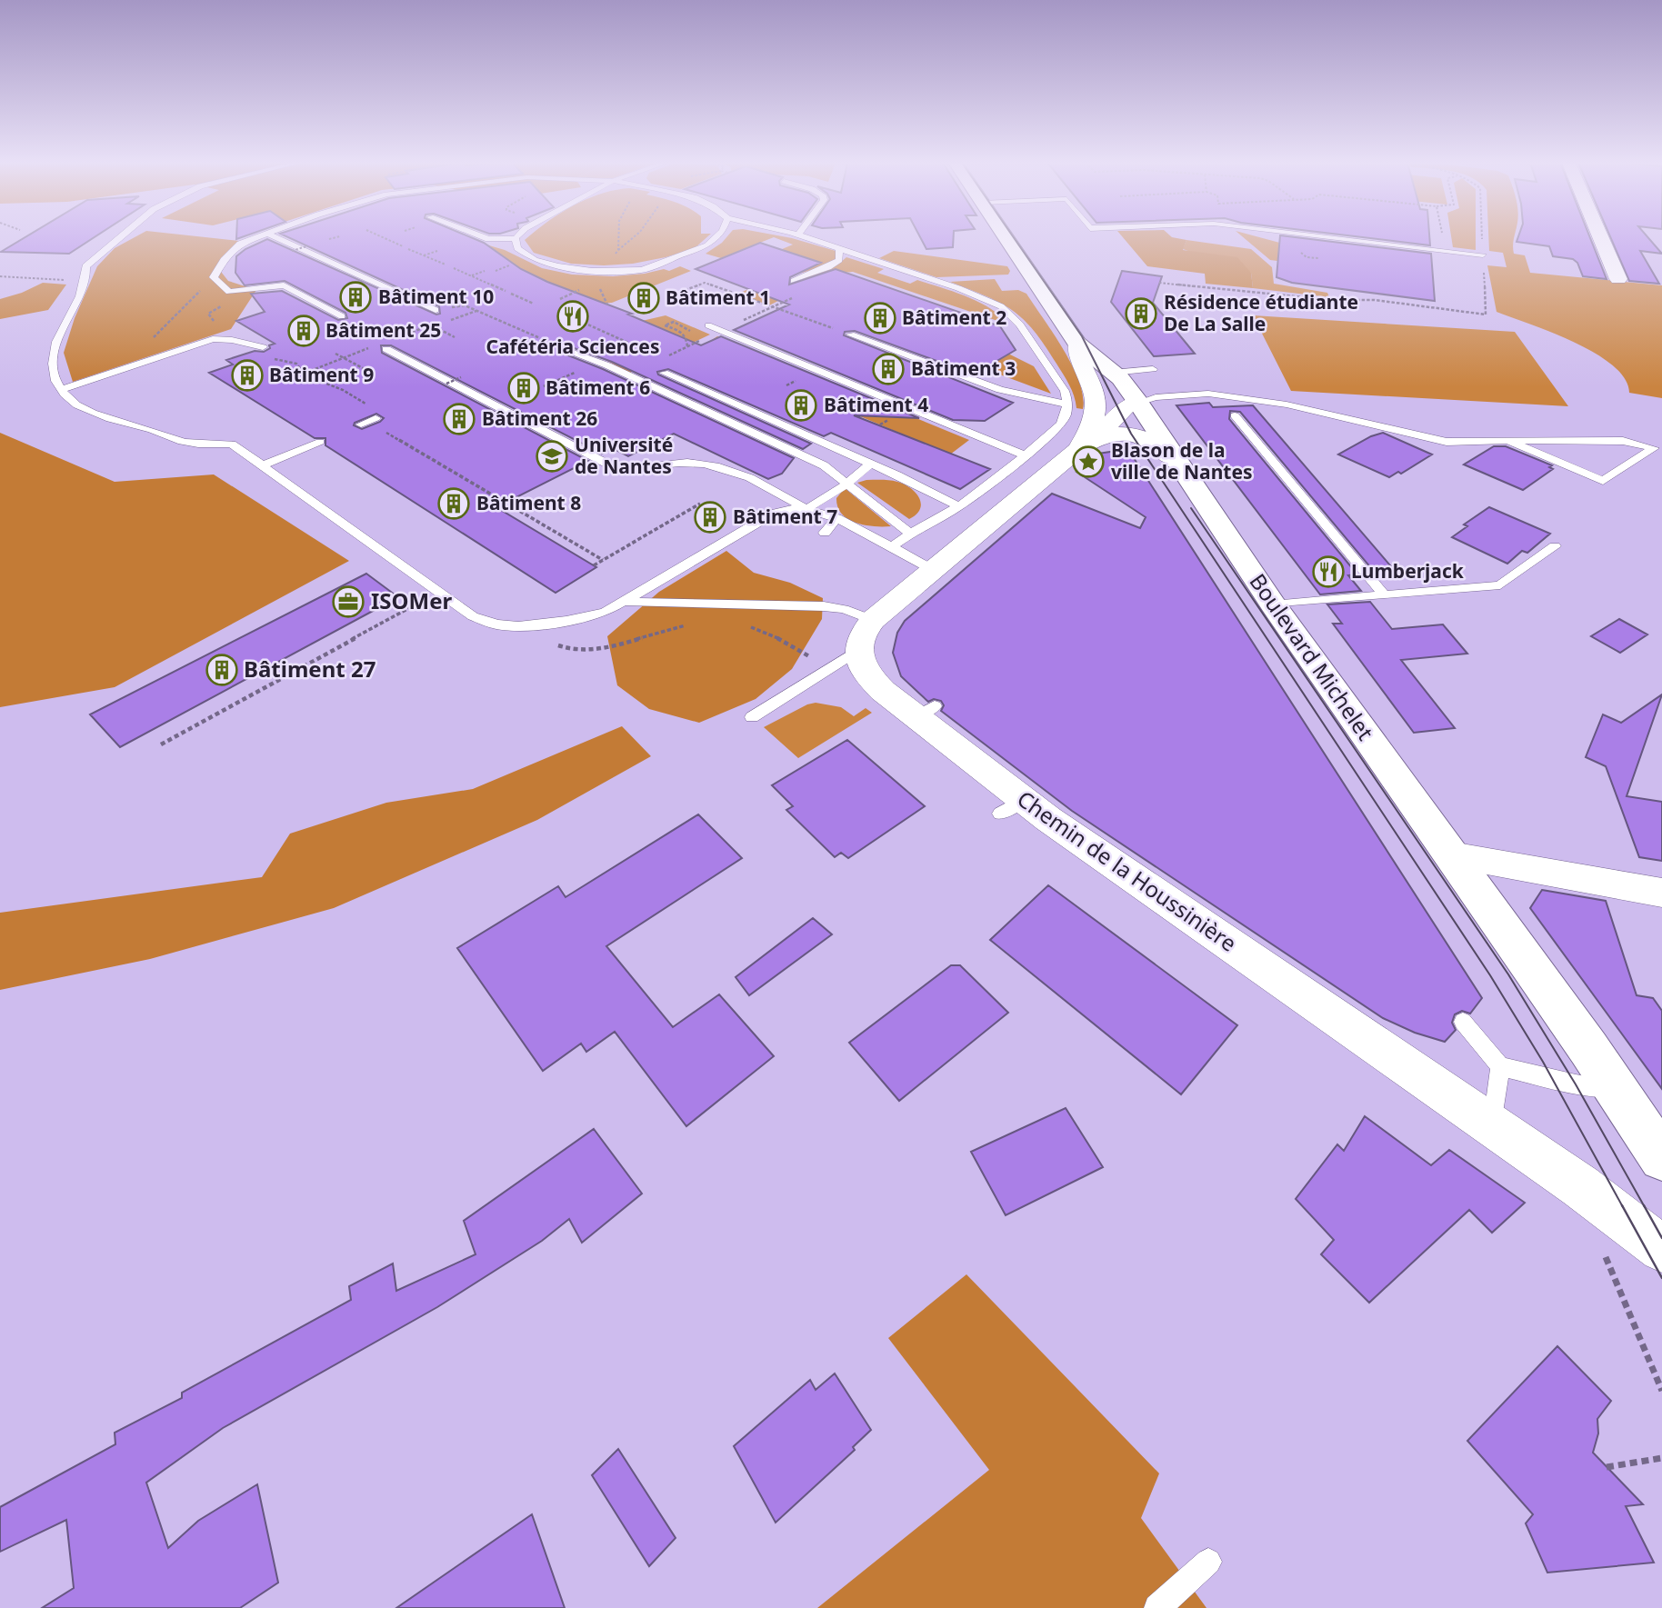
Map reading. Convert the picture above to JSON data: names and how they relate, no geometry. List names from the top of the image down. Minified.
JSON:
{"streets":{"street":["Boulevard Michelet","Chemin de la Houssinière"]},"places":{"building":["Bâtiment 10","Bâtiment 1","Résidence étudiante De La Salle","Bâtiment 2","Bâtiment 25","Bâtiment 3","Bâtiment 9","Bâtiment 6","Bâtiment 4","Bâtiment 26","Bâtiment 8","Bâtiment 7","Bâtiment 27"],"restaurant":["Cafétéria Sciences","Lumberjack"],"school or university":["Université de Nantes"],"place":["Blason de la ville de Nantes"],"office":["ISOMer"]}}
